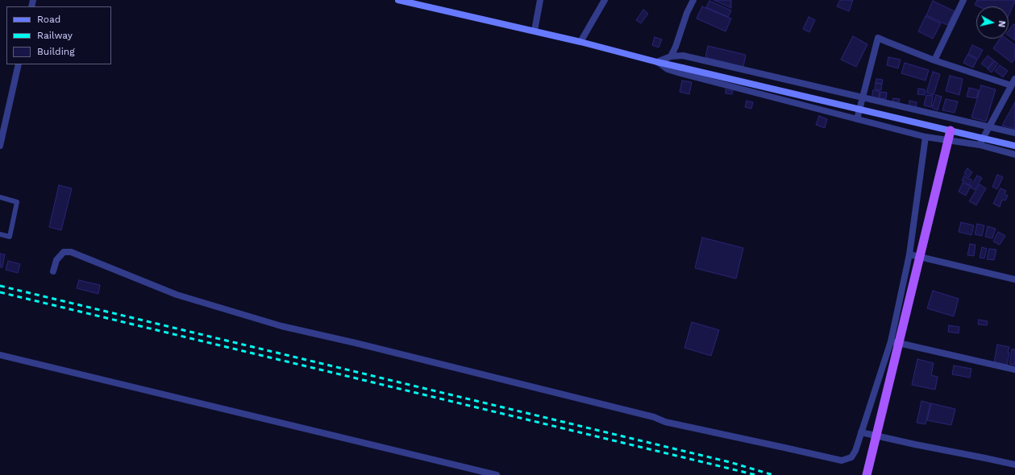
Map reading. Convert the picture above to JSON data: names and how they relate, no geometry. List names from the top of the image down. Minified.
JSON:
{"legend":["Road","Railway","Building"],"north":"right"}
